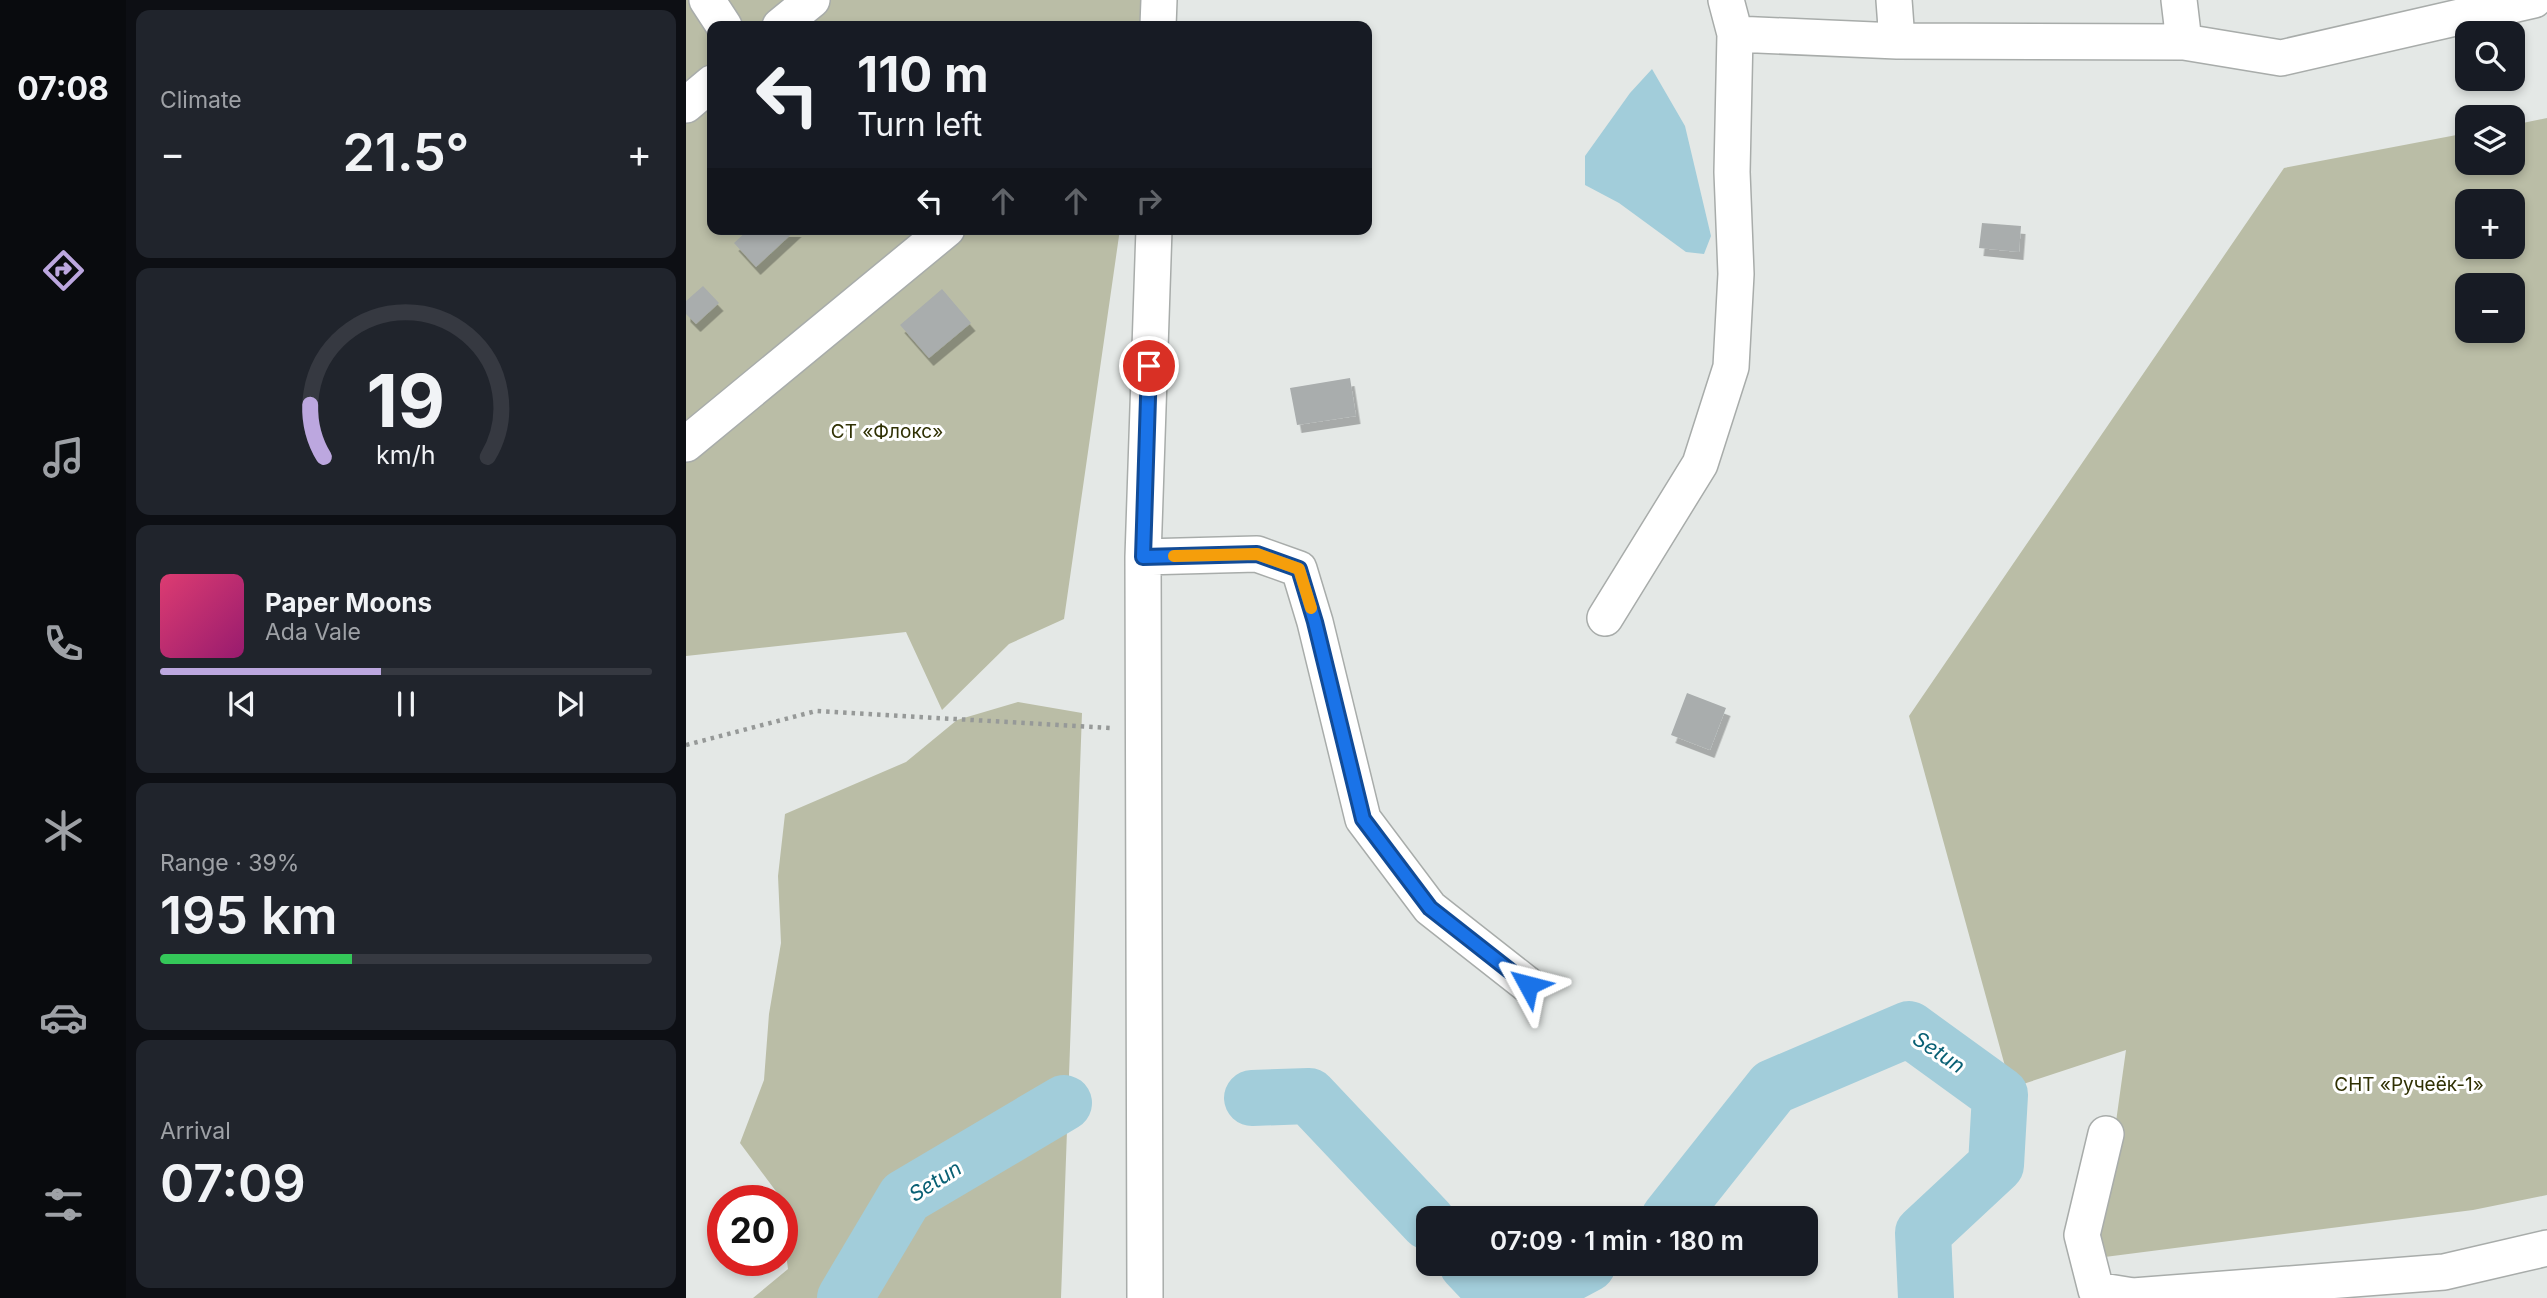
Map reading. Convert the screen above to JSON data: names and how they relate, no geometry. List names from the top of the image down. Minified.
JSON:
{"water":["Setun"],"parks":["СТ «Флокс»","СНТ «Ручеёк-1»"],"page":{"tabs":"07:08","tile":["Climate",["Range · 39%","195 km"],["Arrival","07:09"]],"map_buttons":["+","−"],"turn":["110 m","Turn left"],"heat":["−","21.5°","+"],"song":["Paper Moons","Ada Vale"],"limit":"20","trip":"07:09 · 1 min · 180 m","gauge":["19","km/h"]}}
